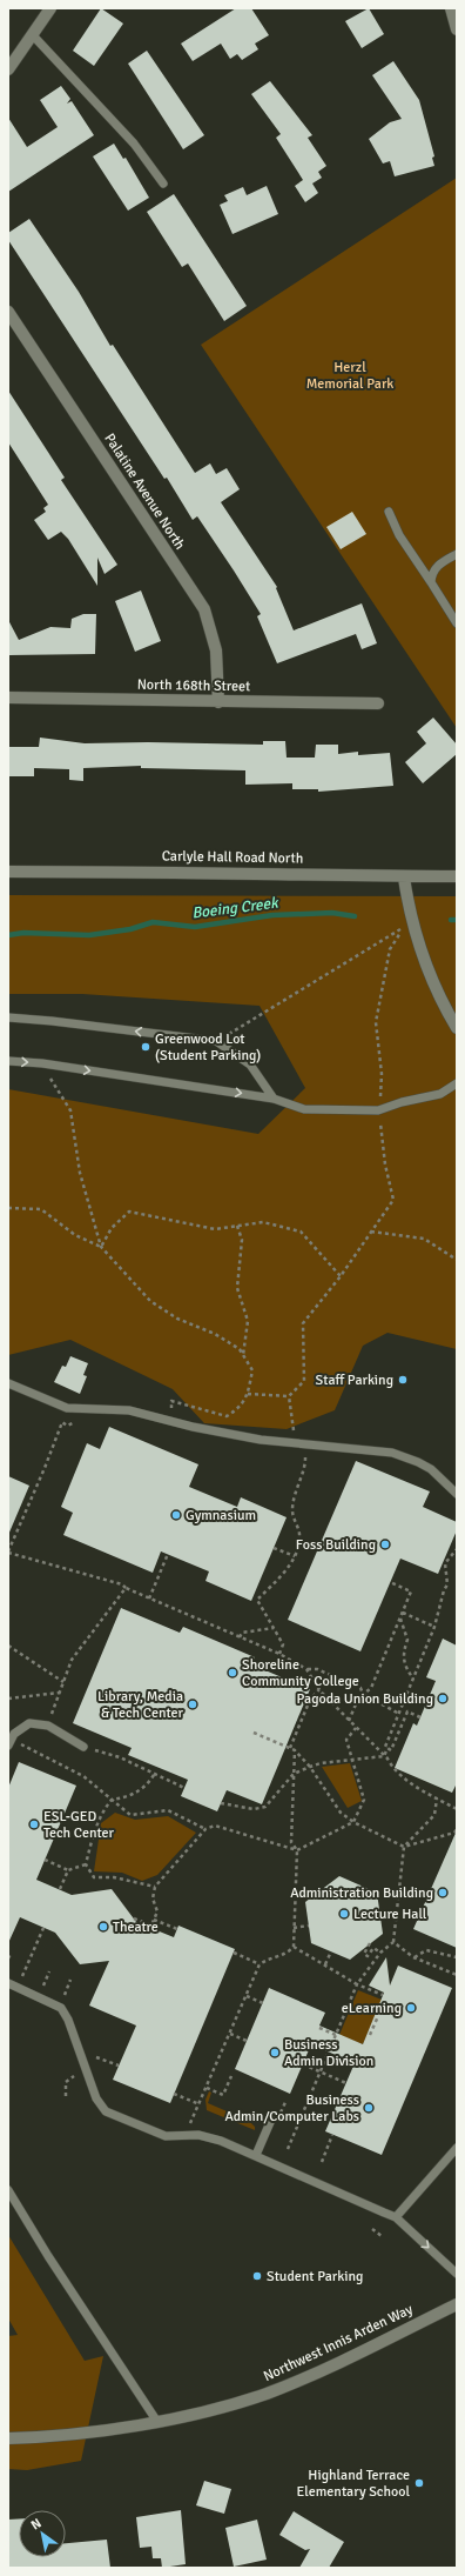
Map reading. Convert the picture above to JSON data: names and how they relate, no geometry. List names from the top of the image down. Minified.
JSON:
{"streets":{"street":["Palatine Avenue North","North 168th Street","Carlyle Hall Road North","Northwest Innis Arden Way"]},"crossings":[["Palatine Avenue North","North 168th Street"]],"water":["Boeing Creek"],"parks":["Herzl Memorial Park"],"places":["Greenwood Lot (Student Parking)","Staff Parking","Gymnasium","Foss Building","Shoreline Community College","Pagoda Union Building","Library, Media & Tech Center","ESL-GED Tech Center","Administration Building","Lecture Hall","Theatre","eLearning","Business Admin Division","Business Admin/Computer Labs","Student Parking","Highland Terrace Elementary School"],"north":"top left"}
